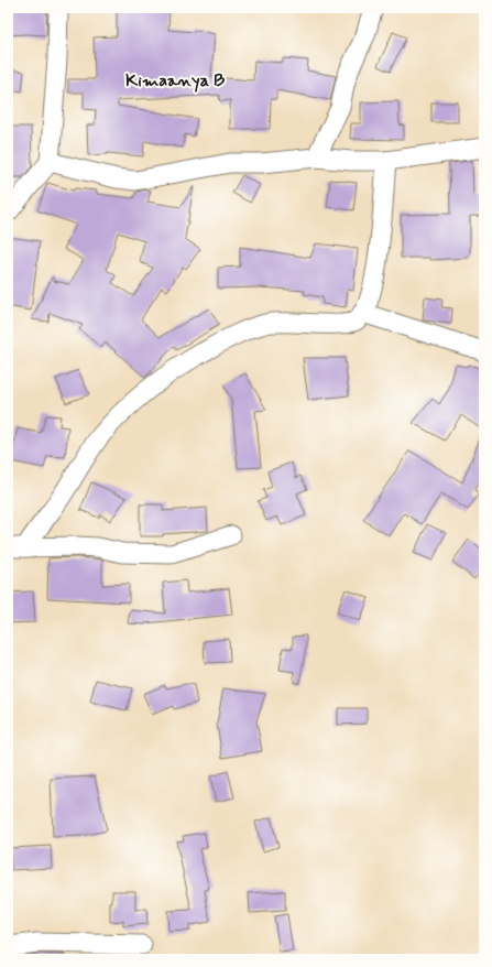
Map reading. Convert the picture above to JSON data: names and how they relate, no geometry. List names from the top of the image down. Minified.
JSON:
{"districts":["Kimaanya B"]}
